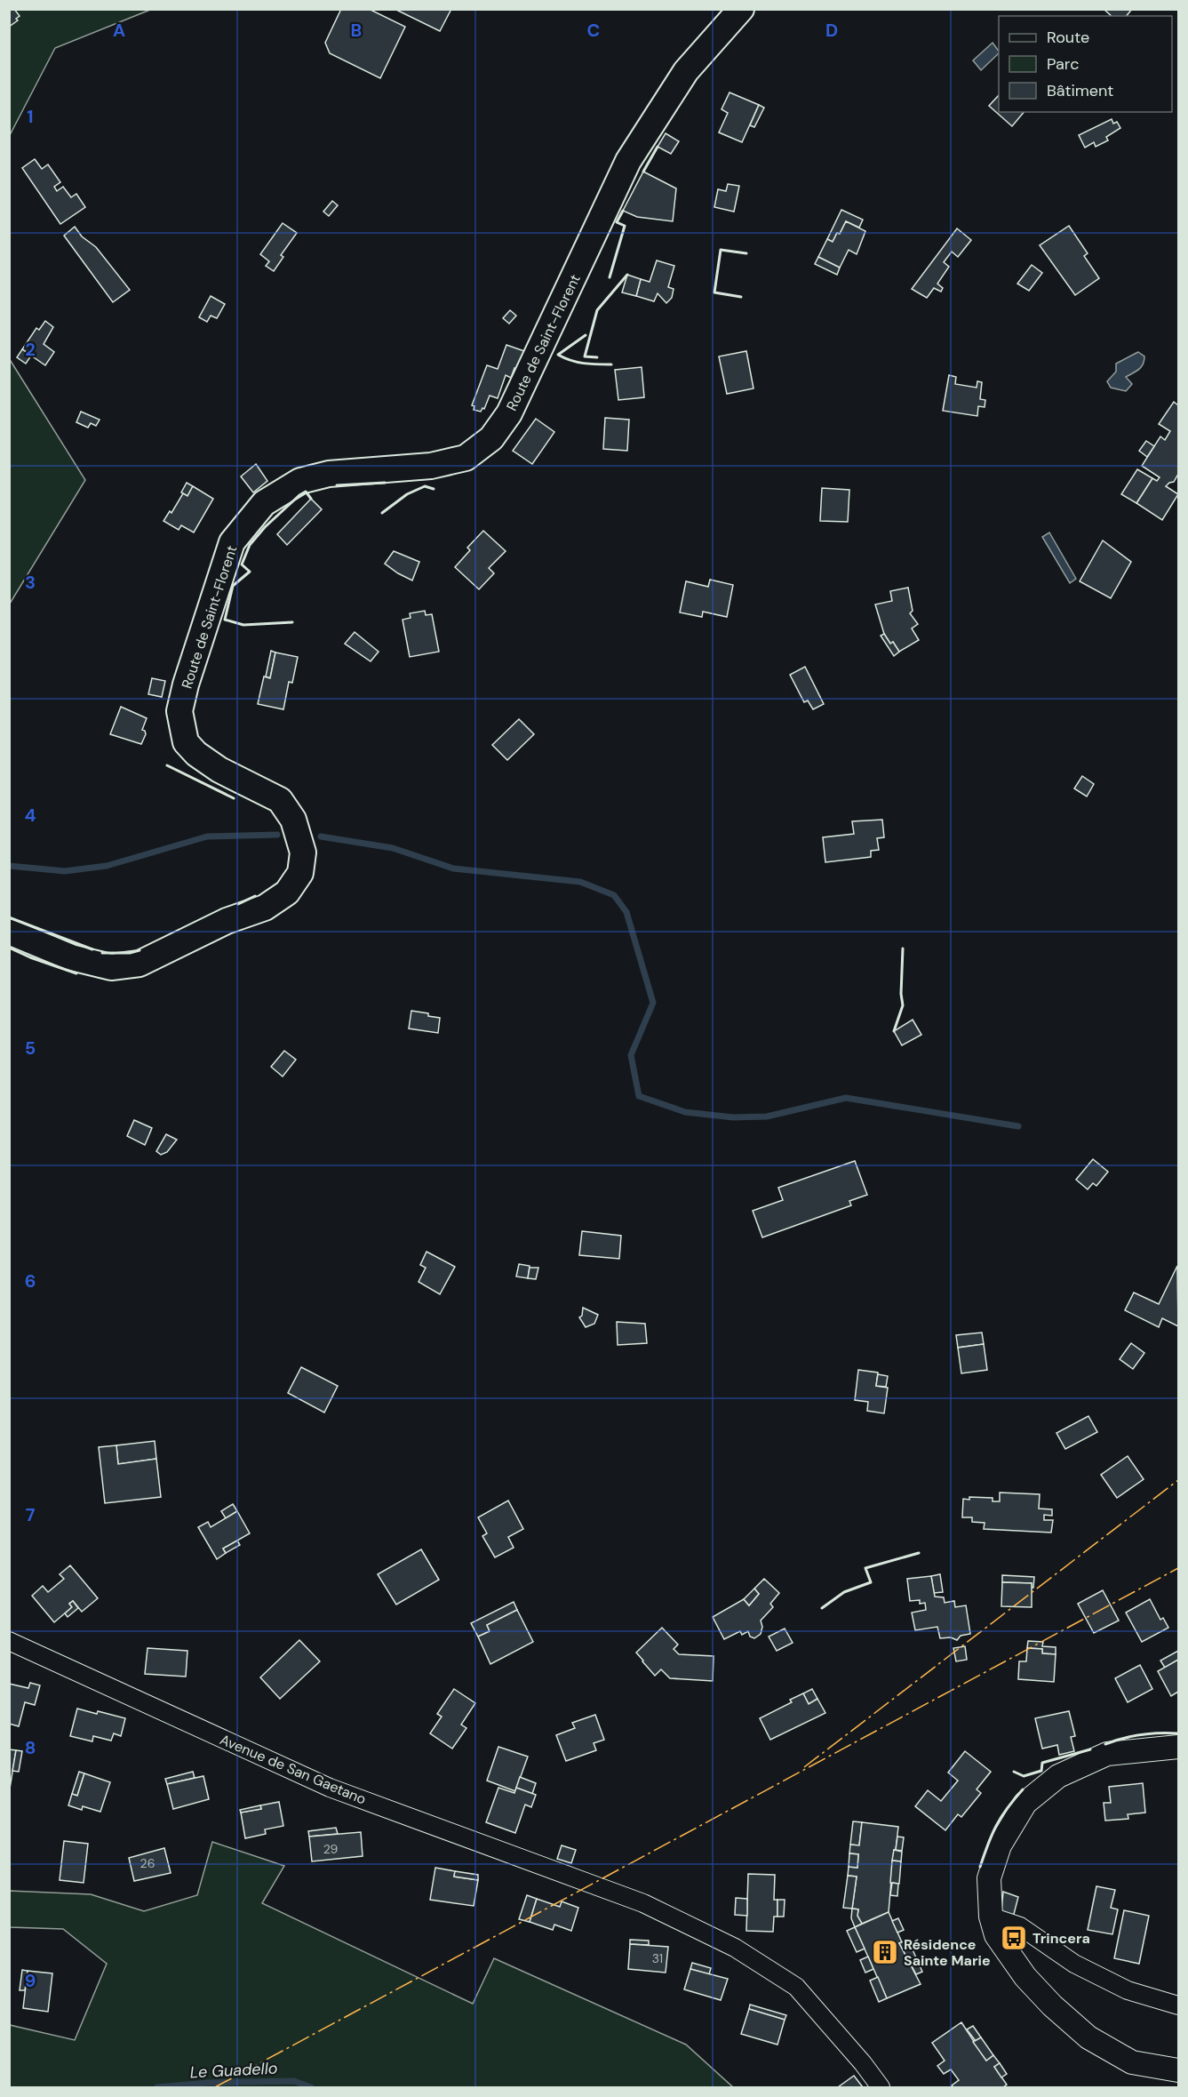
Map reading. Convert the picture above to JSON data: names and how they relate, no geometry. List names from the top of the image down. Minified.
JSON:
{"streets":{"main road":["Route de Saint-Florent"],"street":["Avenue de San Gaetano"]},"water":["Le Guadello"],"places":{"bus stop":["Trincera"],"building":["Résidence Sainte Marie"]},"house_numbers":["29","26","31"],"legend":["Route","Parc","Bâtiment"],"grid":{"columns":["A","B","C","D"],"rows":["1","2","3","4","5","6","7","8","9"]}}
